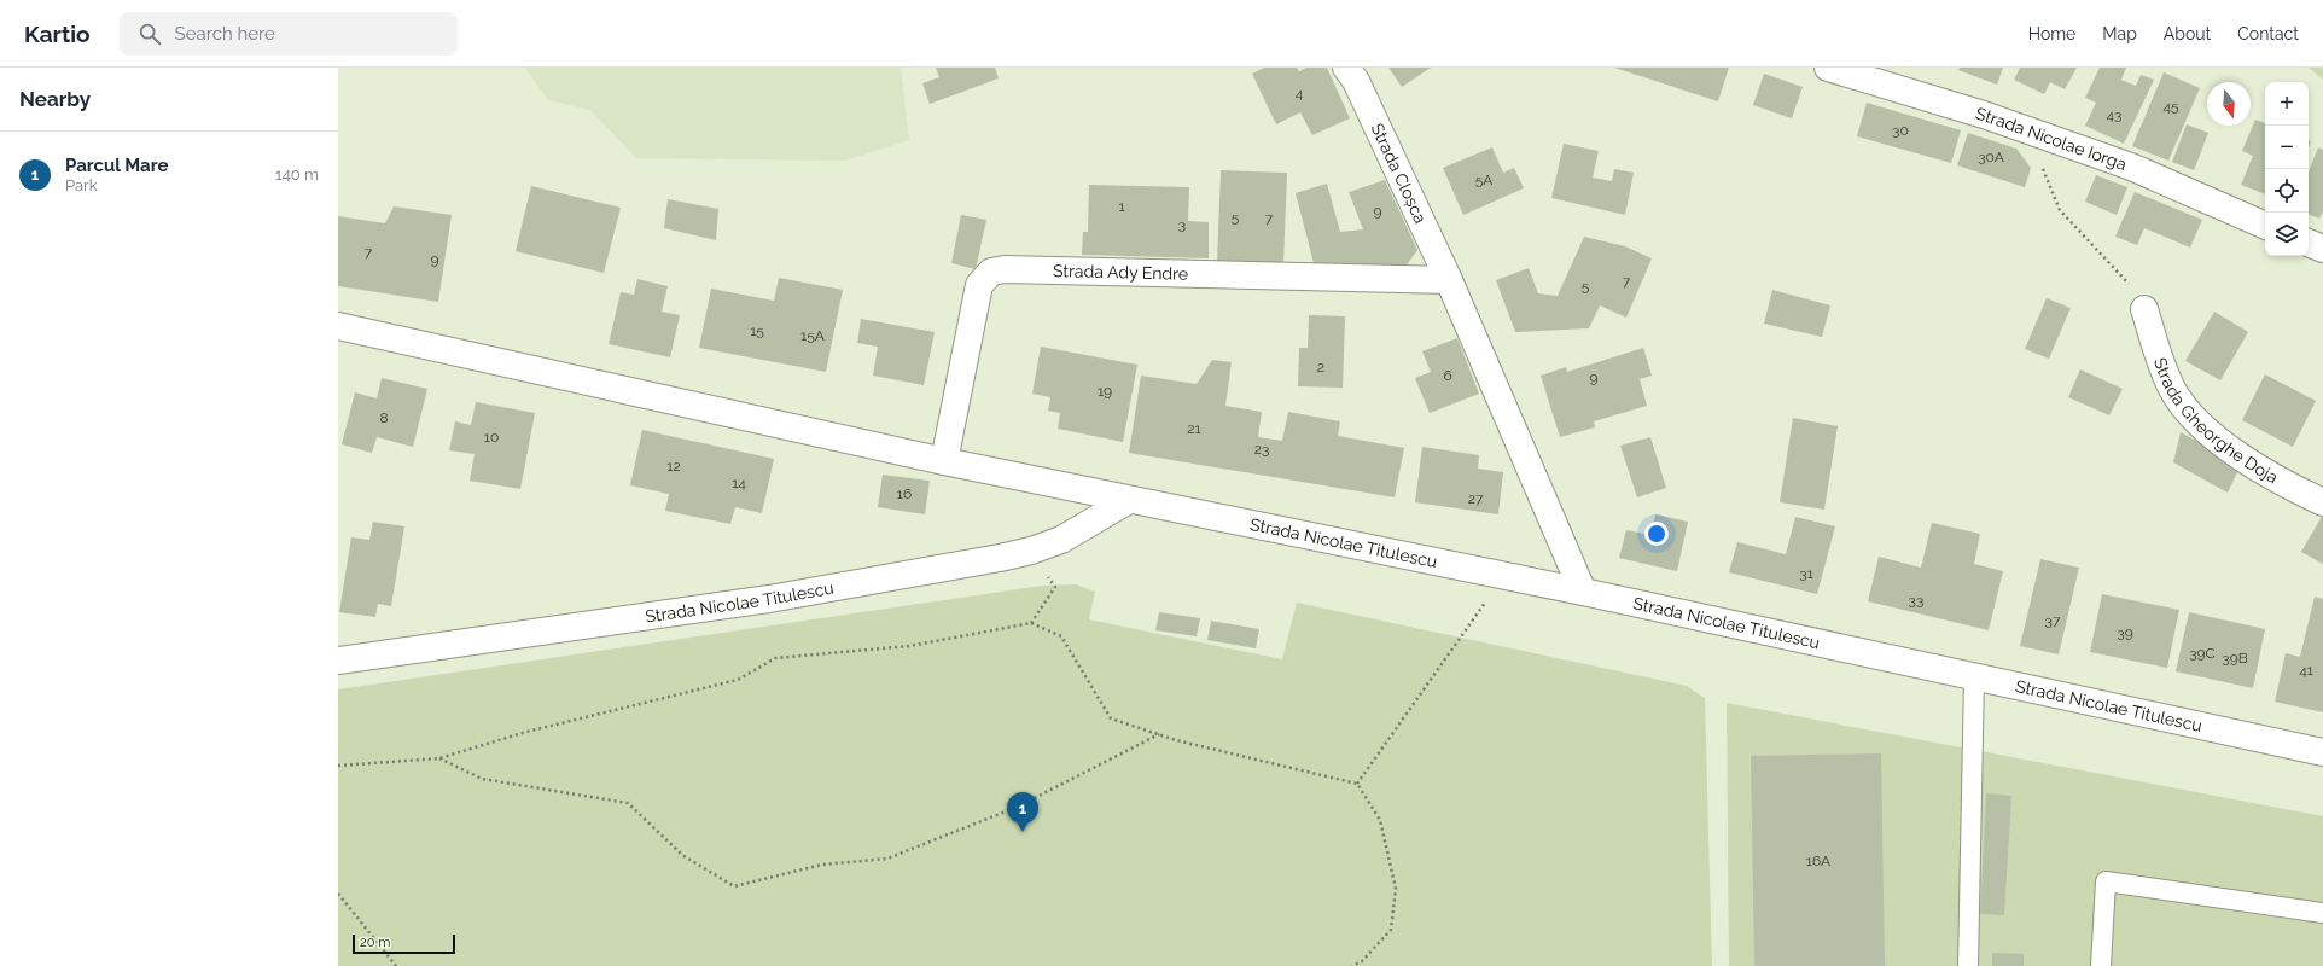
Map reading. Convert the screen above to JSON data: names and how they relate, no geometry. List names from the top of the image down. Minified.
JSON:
{"streets":{"street":["Strada Nicolae Iorga","Strada Cloșca","Strada Ady Endre","Strada Gheorghe Doja","Strada Nicolae Titulescu"]},"crossings":[["Strada Cloșca","Strada Ady Endre"],["Strada Cloșca","Strada Nicolae Titulescu"],["Strada Ady Endre","Strada Nicolae Titulescu"]],"house_numbers":["4","45","43","30","30A","5A","1","9","5","7","3","7","9","7","5","15","15A","2","6","9","19","8","21","10","23","12","14","16","27","31","33","37","39","39C","39B","41","16A"],"scale_bar":"20 m","north":"bottom","page":{"header":"Kartio","search":"Search here","nav":["Home","Map","About","Contact"],"heading":"Nearby","map_buttons":["+","−"],"list":[{"mark":"1","name":"Parcul Mare","note":"Park","value":"140 m"}],"pins":"1","scale":"20 m"}}
